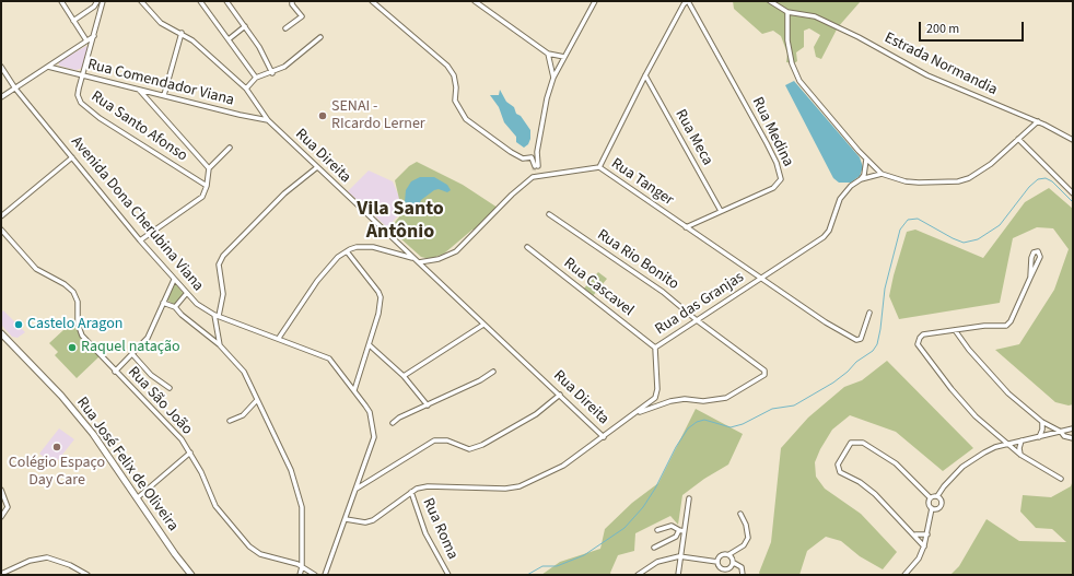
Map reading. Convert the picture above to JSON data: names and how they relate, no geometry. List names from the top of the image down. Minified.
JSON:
{"streets":{"main road":["Rua José Felix de Oliveira"],"street":["Estrada Normandia","Rua Comendador Viana","Rua Santo Afonso","Rua Medina","Rua Meca","Rua Direita","Rua Tanger","Avenida Dona Cherubina Viana","Rua Rio Bonito","Rua Cascavel","Rua das Granjas","Rua São João","Rua Roma"]},"crossings":[["Rua Comendador Viana","Rua Santo Afonso"],["Rua Comendador Viana","Rua Direita"],["Rua Medina","Rua Meca"],["Rua Medina","Rua Tanger"],["Rua Meca","Rua Tanger"],["Rua Direita","Rua das Granjas"],["Rua Tanger","Rua das Granjas"],["Avenida Dona Cherubina Viana","Rua das Granjas"],["Rua Rio Bonito","Rua das Granjas"],["Rua Cascavel","Rua das Granjas"],["Rua das Granjas","Rua Roma"]],"districts":["Vila Santo Antônio"],"places":["SENAI - RIcardo Lerner","Castelo Aragon","Raquel natação","Colégio Espaço Day Care"],"scale_bar":"200 m"}
